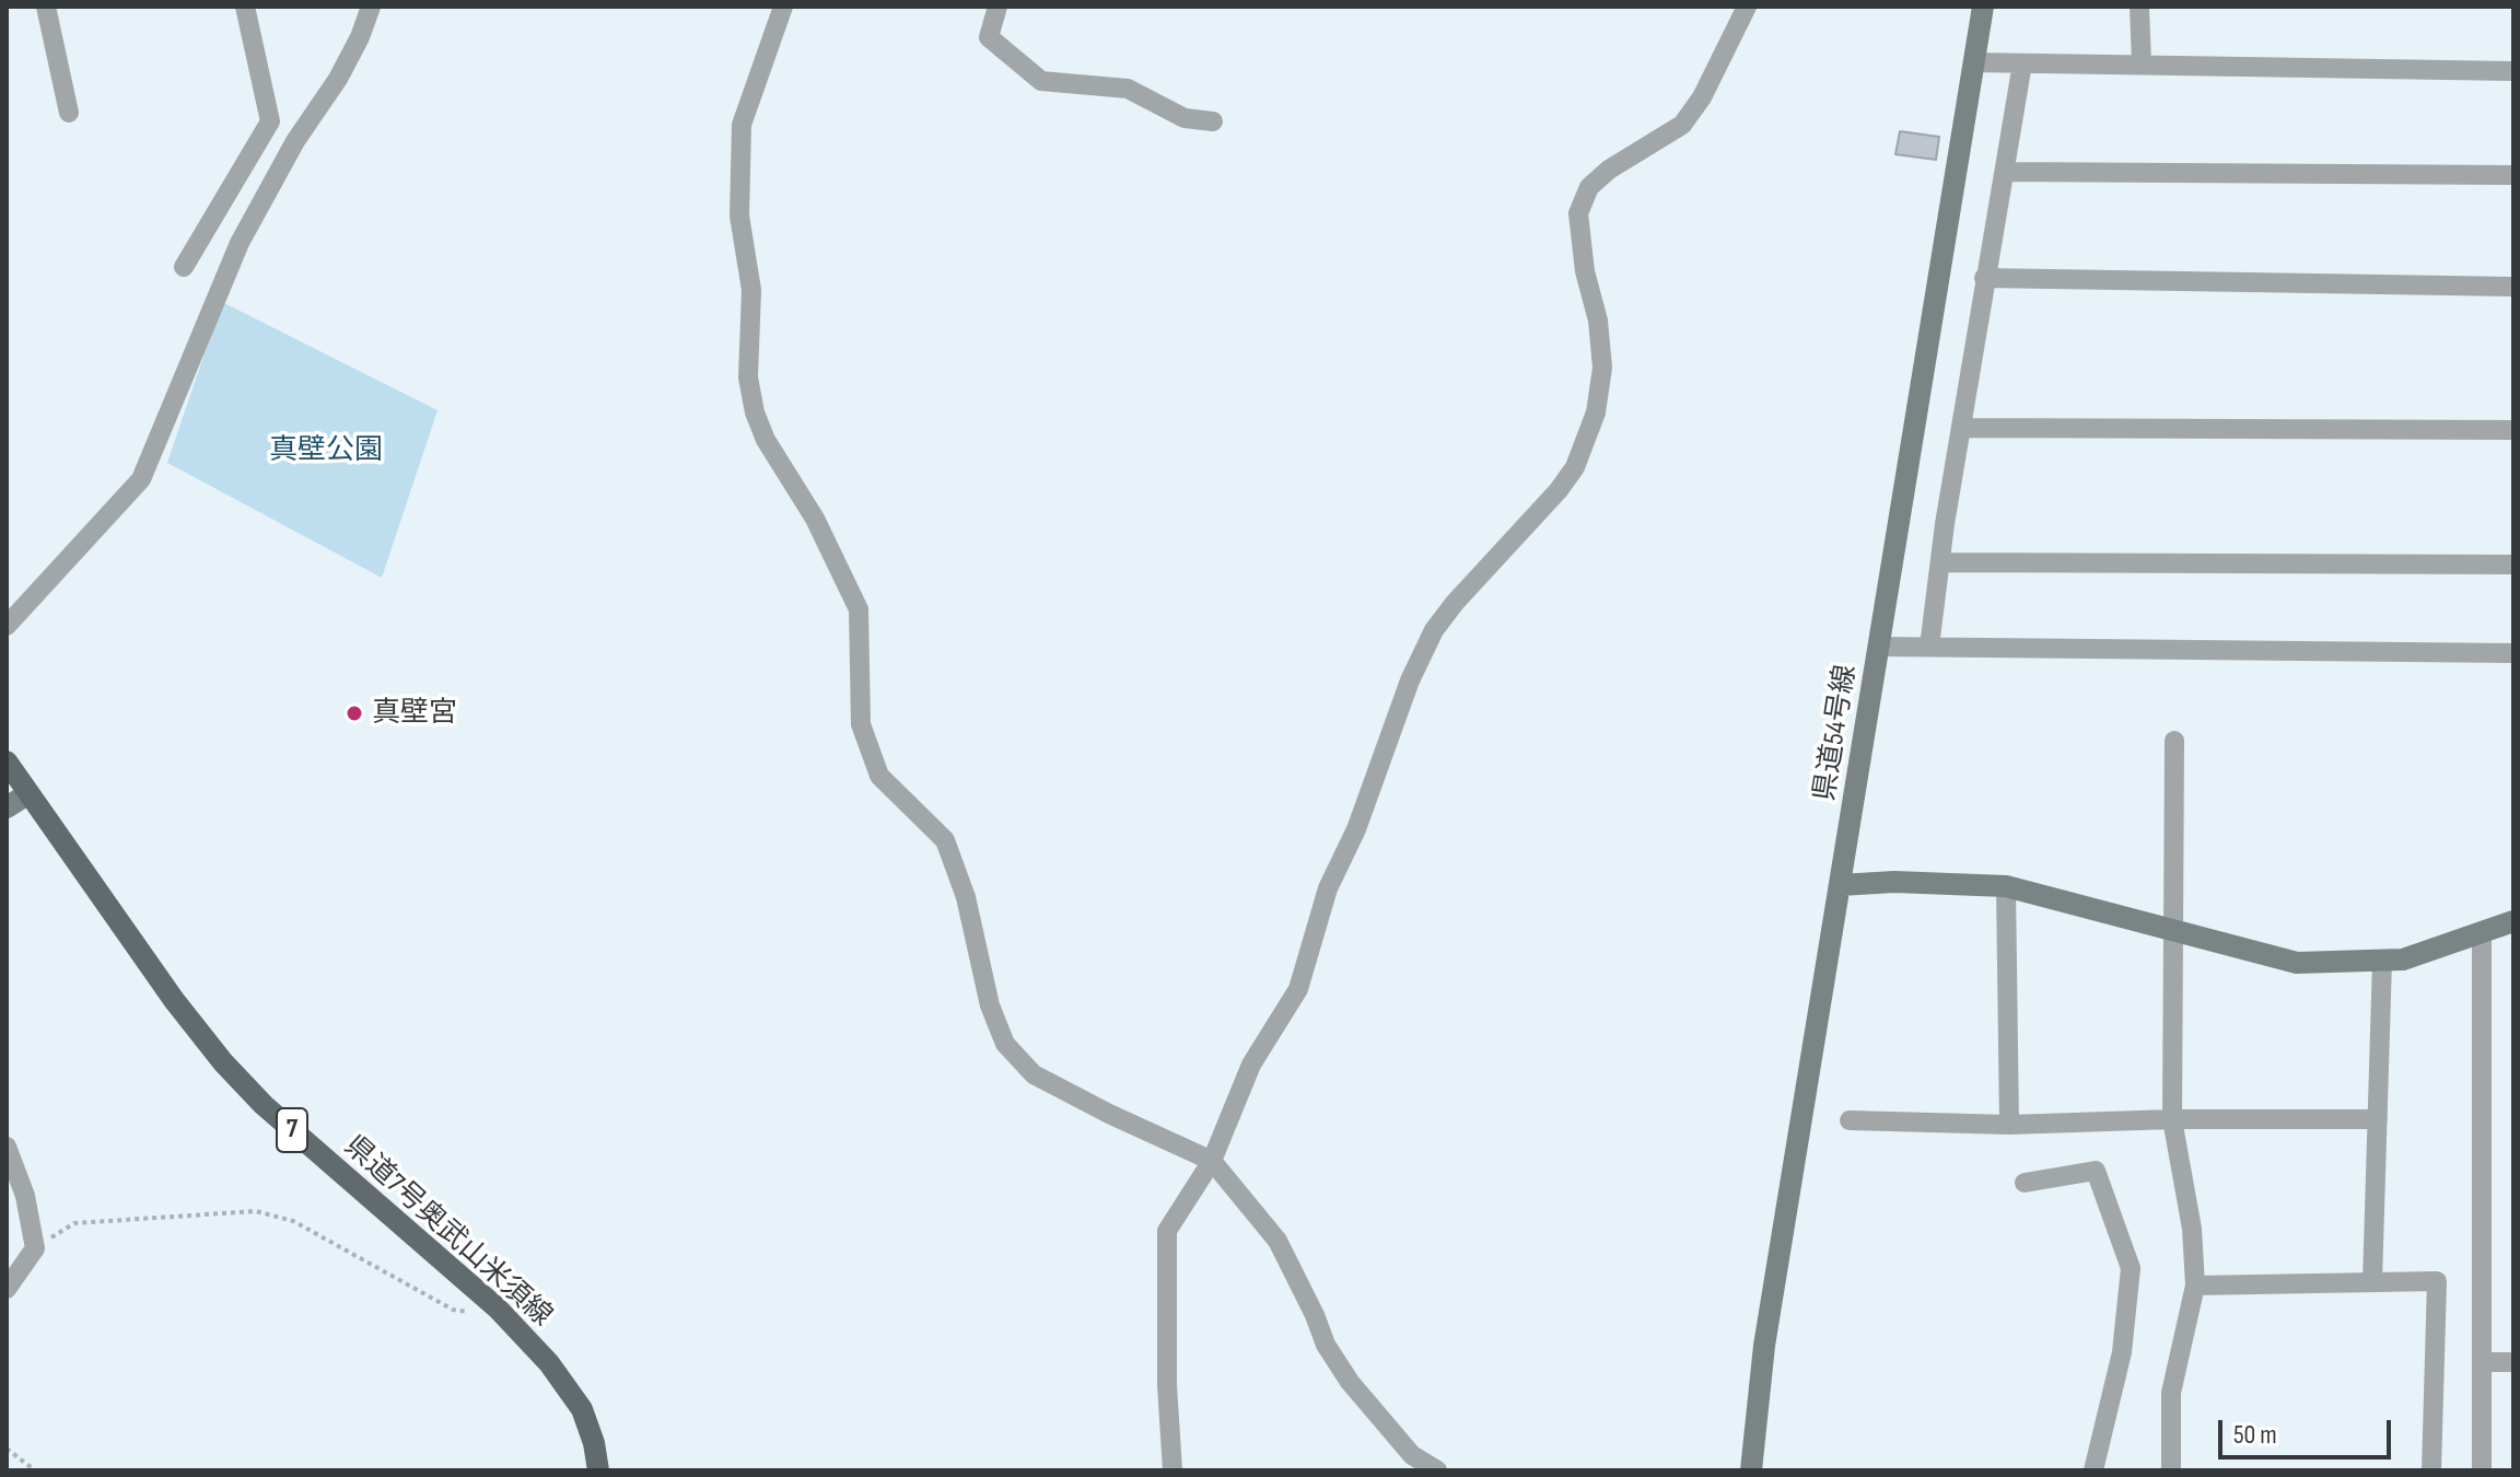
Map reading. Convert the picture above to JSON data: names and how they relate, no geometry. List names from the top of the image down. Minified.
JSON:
{"streets":{"main road":["県道54号線","7","県道7号奥武山米須線"]},"parks":["真壁公園"],"places":["真壁宮"],"scale_bar":"50 m"}
